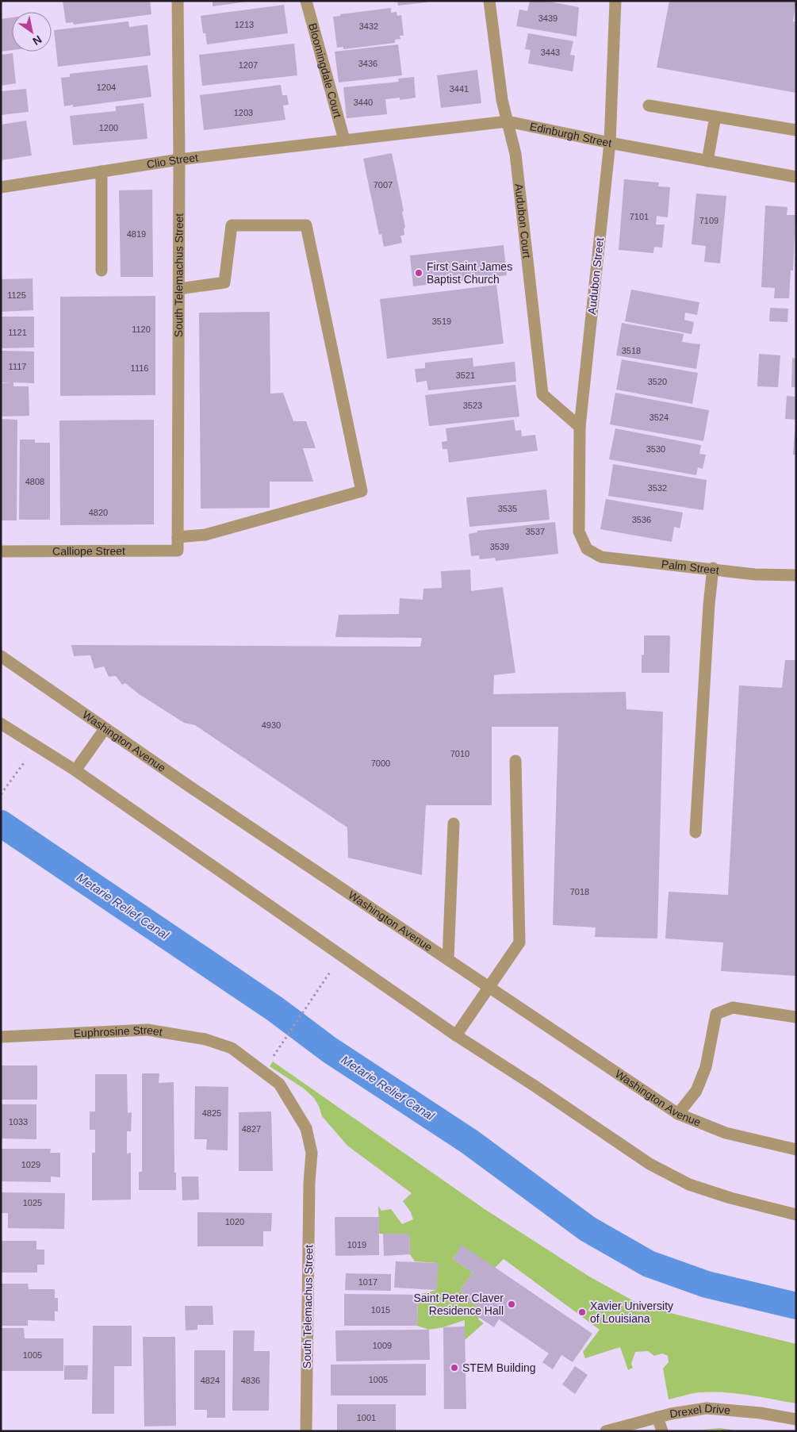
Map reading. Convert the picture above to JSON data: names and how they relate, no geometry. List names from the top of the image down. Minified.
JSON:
{"streets":{"street":["Bloomingdale Court","Edinburgh Street","Clio Street","Audubon Court","South Telemachus Street","Audubon Street","Calliope Street","Palm Street","Washington Avenue","Euphrosine Street","Drexel Drive"]},"crossings":[["Bloomingdale Court","Edinburgh Street"],["Bloomingdale Court","Clio Street"],["Edinburgh Street","Clio Street"],["Edinburgh Street","Audubon Court"],["Edinburgh Street","Audubon Street"],["Clio Street","South Telemachus Street"],["Audubon Court","Audubon Street"],["South Telemachus Street","Calliope Street"],["South Telemachus Street","Euphrosine Street"],["Audubon Street","Palm Street"]],"water":["Metarie Relief Canal"],"places":["First Saint James Baptist Church","Saint Peter Claver Residence Hall","Xavier University of Louisiana","STEM Building"],"house_numbers":["3439","1213","3432","3443","3436","1207","1204","3441","3440","1203","1200","7007","7101","7109","4819","1125","3519","1120","1121","3518","1117","1116","3521","3520","3523","3524","3530","4808","3532","3535","4820","3536","3537","3539","4930","7010","7000","7018","4825","1033","4827","1029","1025","1020","1019","1017","1015","1009","1005","1005","4824","4836","1001"],"north":"bottom right"}
